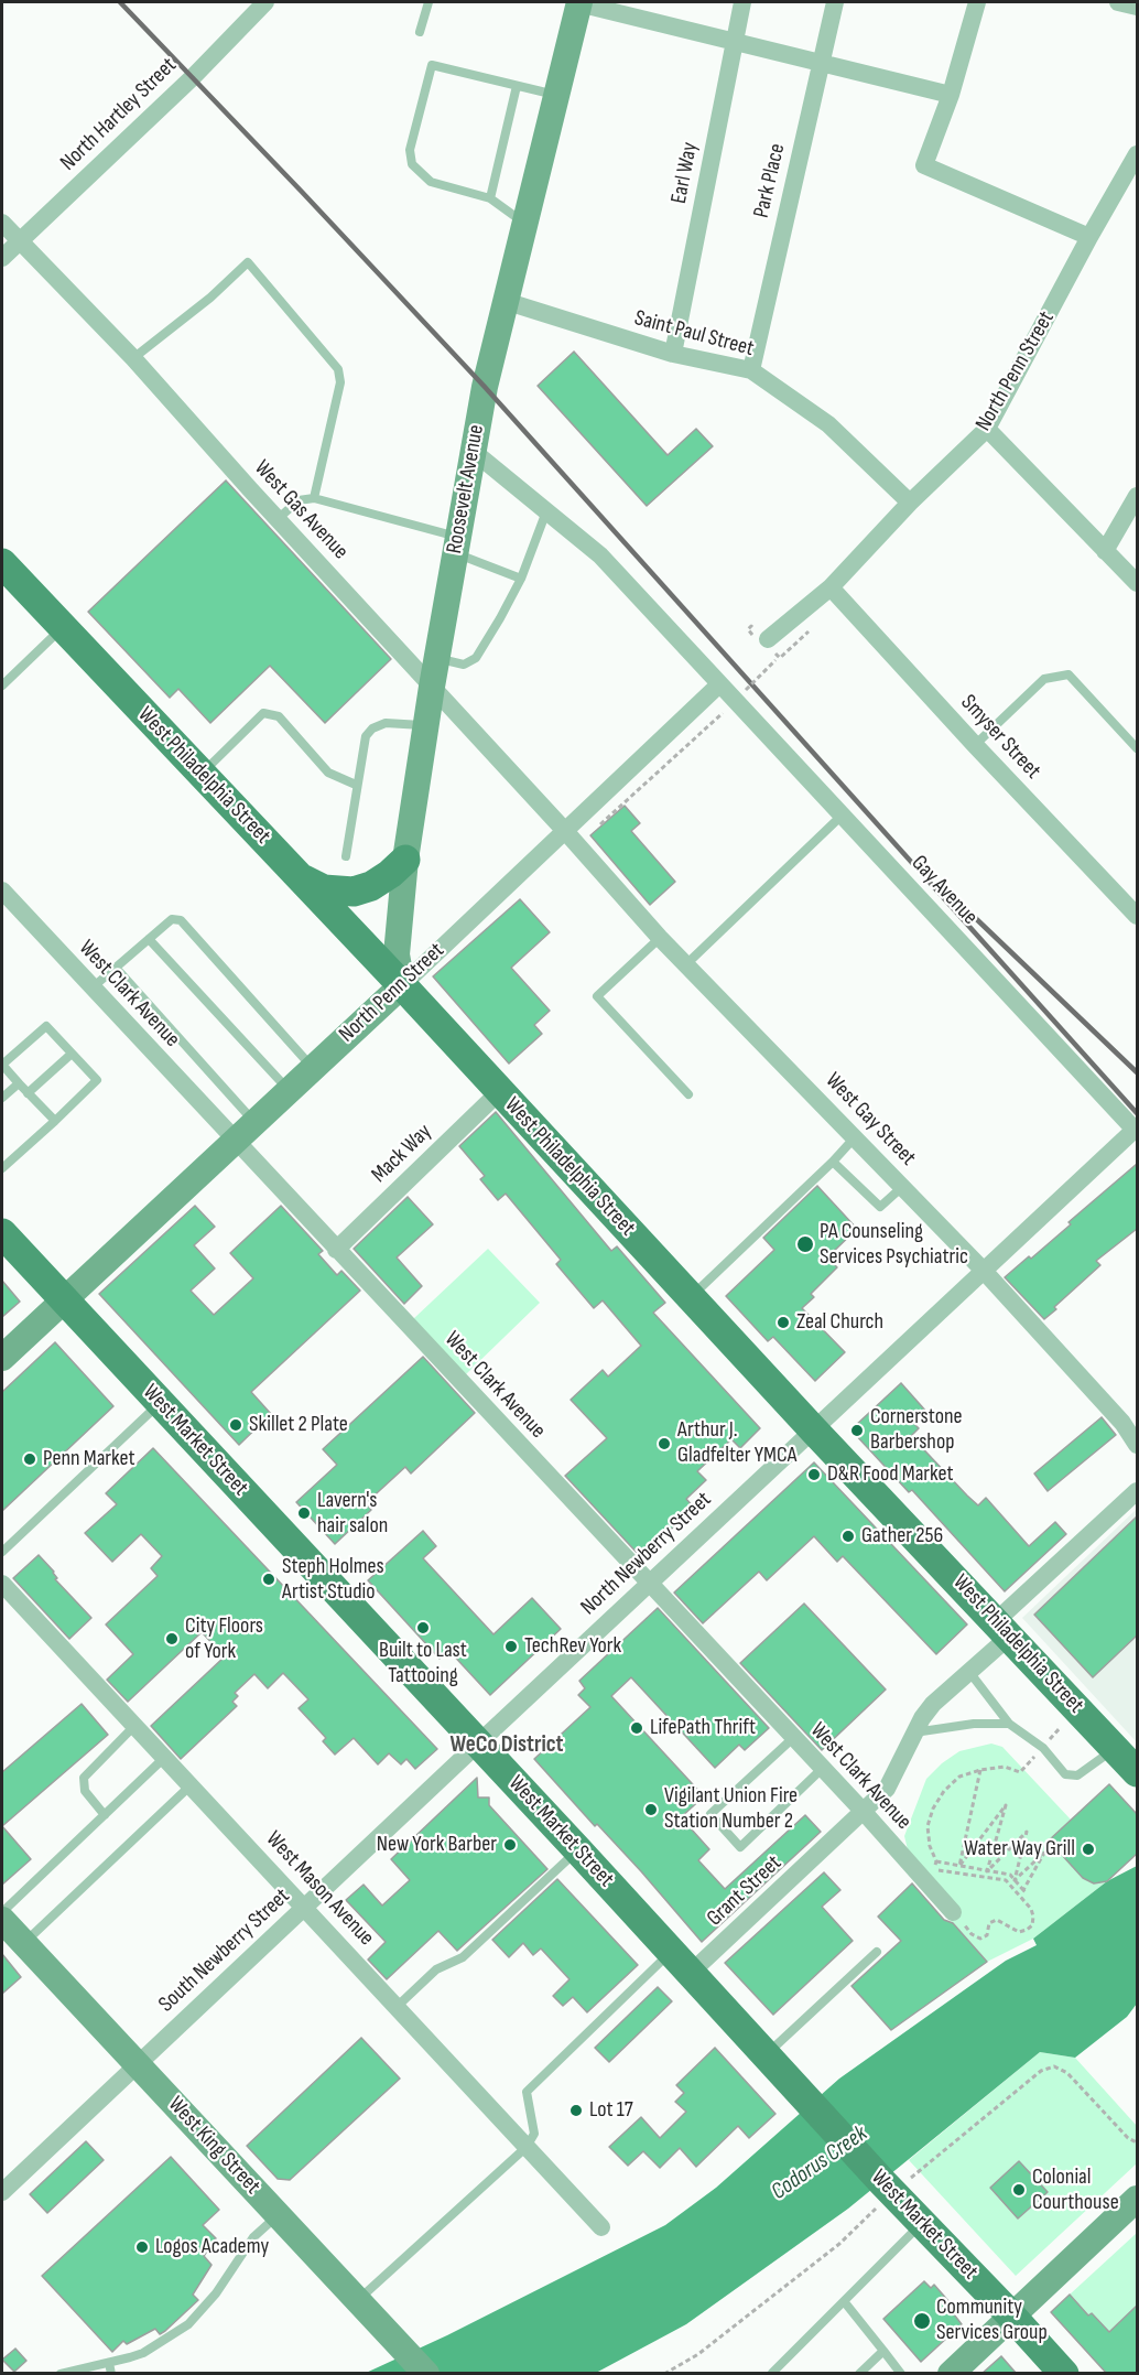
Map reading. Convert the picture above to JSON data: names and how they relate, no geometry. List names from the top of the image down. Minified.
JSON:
{"streets":{"main road":["North Penn Street","Roosevelt Avenue","West Philadelphia Street","West Market Street","West King Street"],"street":["North Hartley Street","Earl Way","Park Place","Saint Paul Street","West Gas Avenue","Smyser Street","Gay Avenue","West Clark Avenue","West Gay Street","Mack Way","North Newberry Street","West Mason Avenue","Grant Street","South Newberry Street"]},"crossings":[["North Hartley Street","West Gas Avenue"],["Earl Way","Saint Paul Street"],["Park Place","Saint Paul Street"],["Saint Paul Street","North Penn Street"],["Saint Paul Street","Roosevelt Avenue"],["North Penn Street","Roosevelt Avenue"],["North Penn Street","West Gas Avenue"],["North Penn Street","Smyser Street"],["North Penn Street","West Philadelphia Street"],["North Penn Street","Gay Avenue"],["North Penn Street","West Clark Avenue"],["North Penn Street","West Gay Street"],["North Penn Street","West Market Street"],["Roosevelt Avenue","West Gas Avenue"],["Roosevelt Avenue","West Philadelphia Street"],["Roosevelt Avenue","Gay Avenue"],["West Gas Avenue","West Gay Street"],["West Philadelphia Street","Mack Way"],["West Philadelphia Street","North Newberry Street"],["West Philadelphia Street","Grant Street"],["Gay Avenue","North Newberry Street"],["West Clark Avenue","Mack Way"],["West Clark Avenue","North Newberry Street"],["West Clark Avenue","Grant Street"],["West Gay Street","North Newberry Street"],["West Market Street","North Newberry Street"],["West Market Street","Grant Street"],["West Market Street","South Newberry Street"],["North Newberry Street","South Newberry Street"],["West Mason Avenue","Grant Street"],["West Mason Avenue","South Newberry Street"],["South Newberry Street","West King Street"]],"districts":["WeCo District"],"water":["Codorus Creek"],"places":["PA Counseling Services Psychiatric","Zeal Church","Skillet 2 Plate","Cornerstone Barbershop","Arthur J. Gladfelter YMCA","Penn Market","D&R Food Market","Lavern's hair salon","Gather 256","Steph Holmes Artist Studio","Built to Last Tattooing","City Floors of York","TechRev York","LifePath Thrift","Vigilant Union Fire Station Number 2","New York Barber","Water Way Grill","Lot 17","Colonial Courthouse","Logos Academy","Community Services Group"]}
